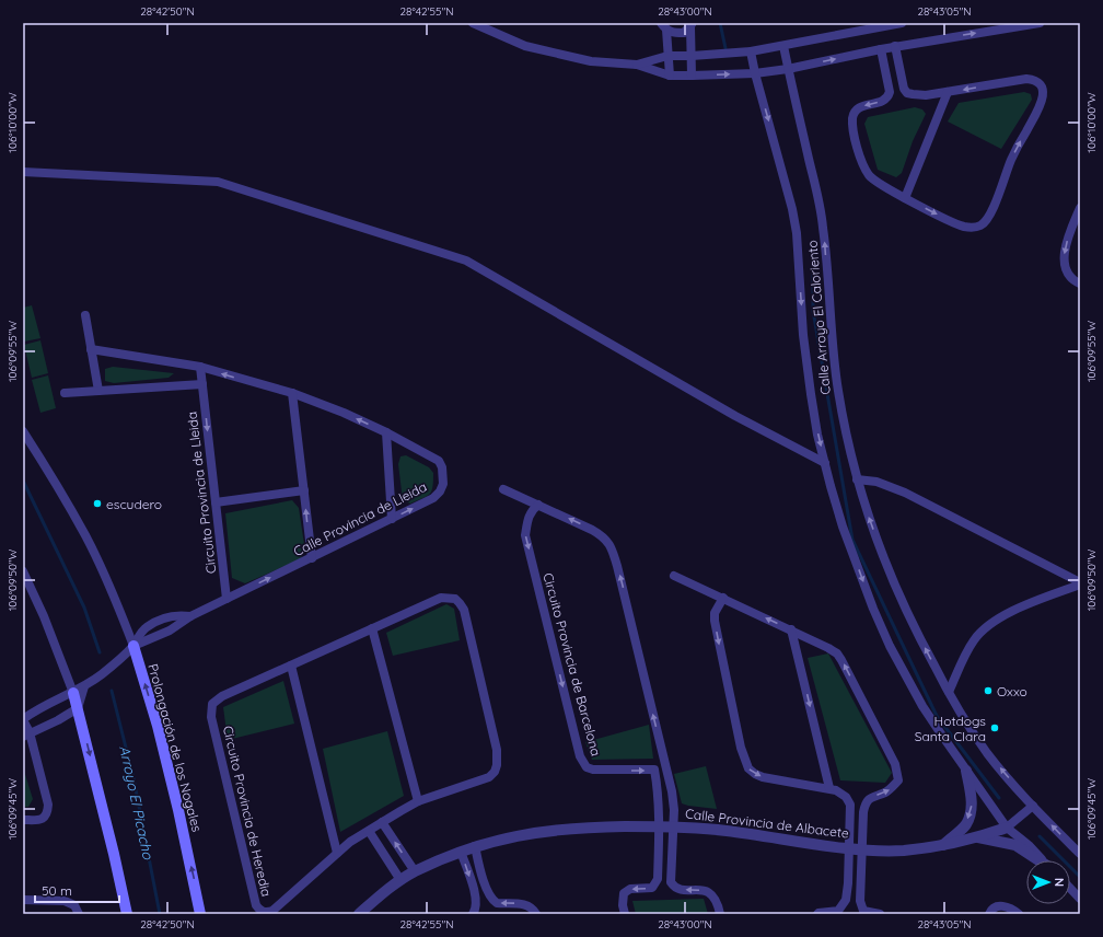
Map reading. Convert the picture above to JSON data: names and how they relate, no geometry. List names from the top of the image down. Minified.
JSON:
{"streets":{"main road":["Prolongación de los Nogales"],"street":["Calle Arroyo El Caloriento","Circuito Provincia de Lleida","Calle Provincia de Lleida","Circuito Provincia de Barcelona","Circuito Provincia de Heredia","Calle Provincia de Albacete"]},"crossings":[["Calle Arroyo El Caloriento","Calle Provincia de Albacete"],["Circuito Provincia de Lleida","Calle Provincia de Lleida"],["Calle Provincia de Lleida","Prolongación de los Nogales"]],"one_way":["Circuito Provincia de Lleida","Circuito Provincia de Barcelona","Prolongación de los Nogales"],"water":["Arroyo El Picacho"],"places":["escudero","Oxxo","Hotdogs Santa Clara"],"scale_bar":"50 m","north":"right","coordinates":["28°42'50\"N","28°42'55\"N","28°43'00\"N","28°43'05\"N","106°10'00\"W","106°09'55\"W","106°09'50\"W","106°09'45\"W"]}
